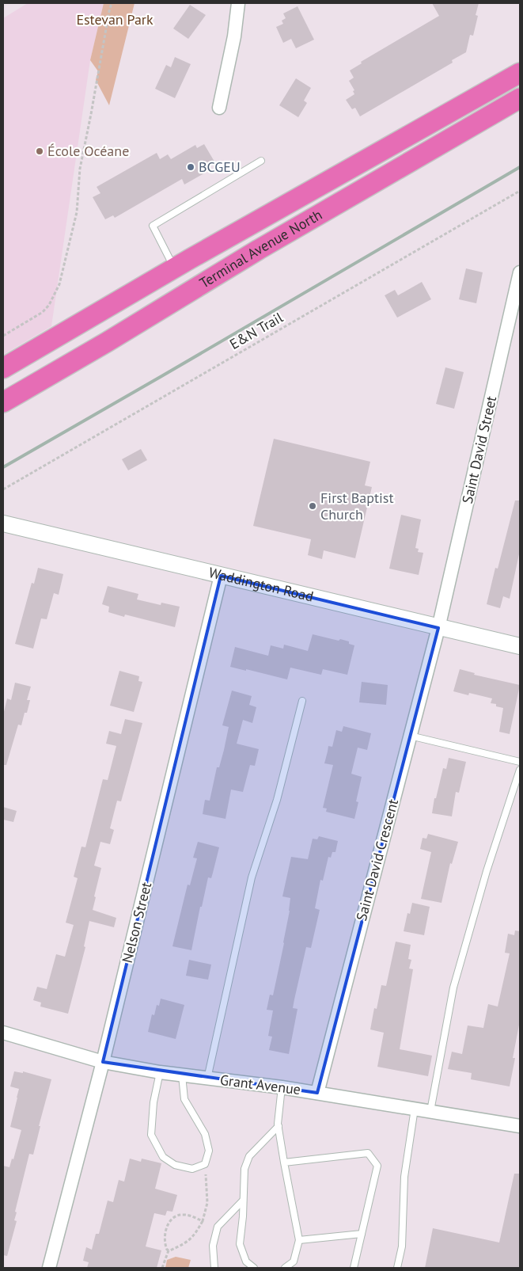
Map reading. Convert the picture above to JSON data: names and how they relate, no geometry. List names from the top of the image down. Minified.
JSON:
{"streets":{"main road":["Terminal Avenue North"],"street":["Saint David Street","Waddington Road","Saint David Crescent","Nelson Street","Grant Avenue"],"path":["E&N Trail"]},"crossings":[["Saint David Street","Waddington Road"],["Saint David Street","Saint David Crescent"],["Waddington Road","Saint David Crescent"],["Waddington Road","Nelson Street"],["Saint David Crescent","Grant Avenue"],["Nelson Street","Grant Avenue"]],"parks":["Estevan Park"],"places":["École Océane","BCGEU","First Baptist Church"]}
